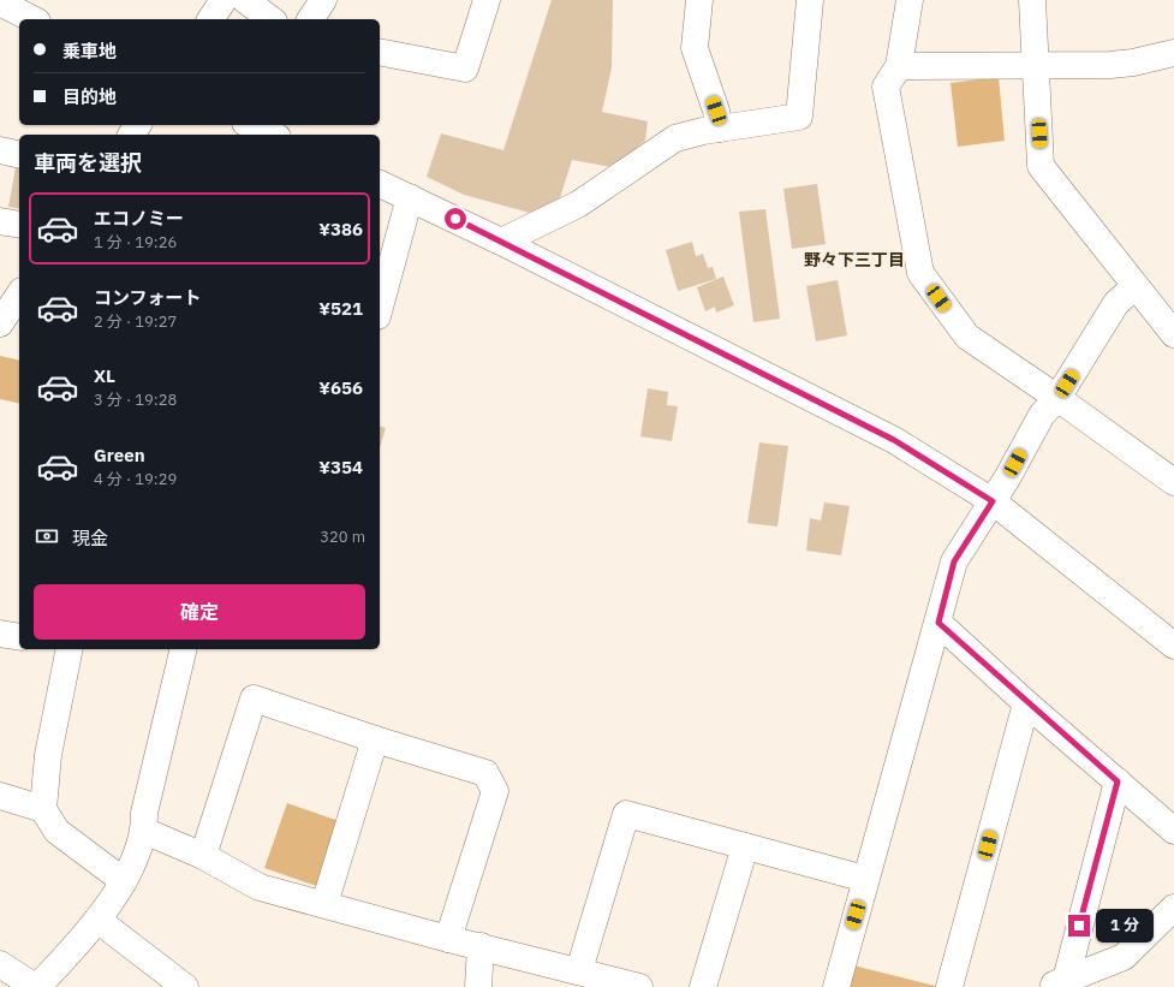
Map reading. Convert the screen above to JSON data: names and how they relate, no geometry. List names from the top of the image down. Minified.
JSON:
{"districts":["野々下三丁目"],"page":{"banner":["乗車地","目的地"],"heading":"車両を選択","list":[{"name":"エコノミー","note":"1 分 · 19:26","value":"¥386"},{"name":"コンフォート","note":"2 分 · 19:27","value":"¥521"},{"name":"XL","note":"3 分 · 19:28","value":"¥656"},{"name":"Green","note":"4 分 · 19:29","value":"¥354"}],"pay":["現金","320 m"],"buttons":"確定","bubble":"1 分"}}
